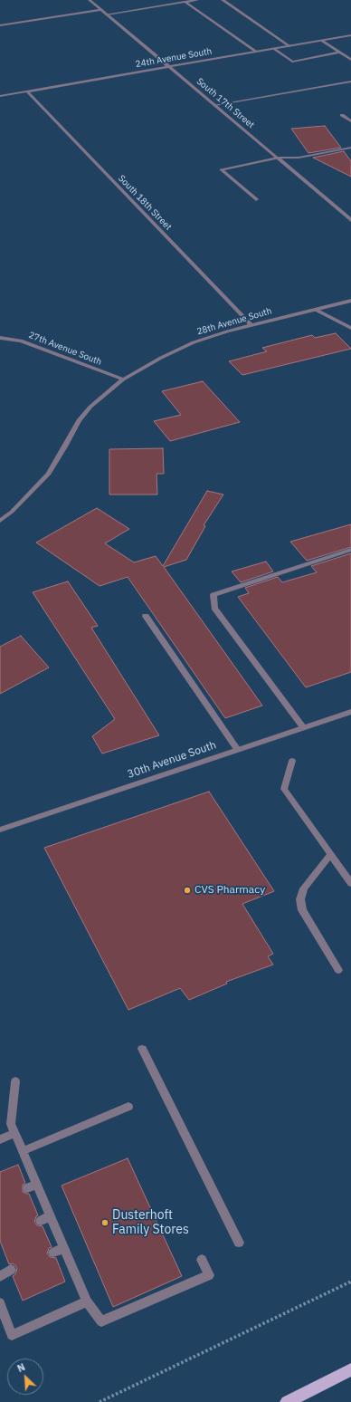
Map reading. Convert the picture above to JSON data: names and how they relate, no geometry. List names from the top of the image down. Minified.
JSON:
{"streets":{"street":["24th Avenue South","South 17th Street","South 18th Street","28th Avenue South","27th Avenue South","30th Avenue South"]},"crossings":[["24th Avenue South","South 17th Street"],["24th Avenue South","South 18th Street"],["South 18th Street","28th Avenue South"],["28th Avenue South","27th Avenue South"]],"places":["CVS Pharmacy","Dusterhoft Family Stores"],"north":"top left"}
